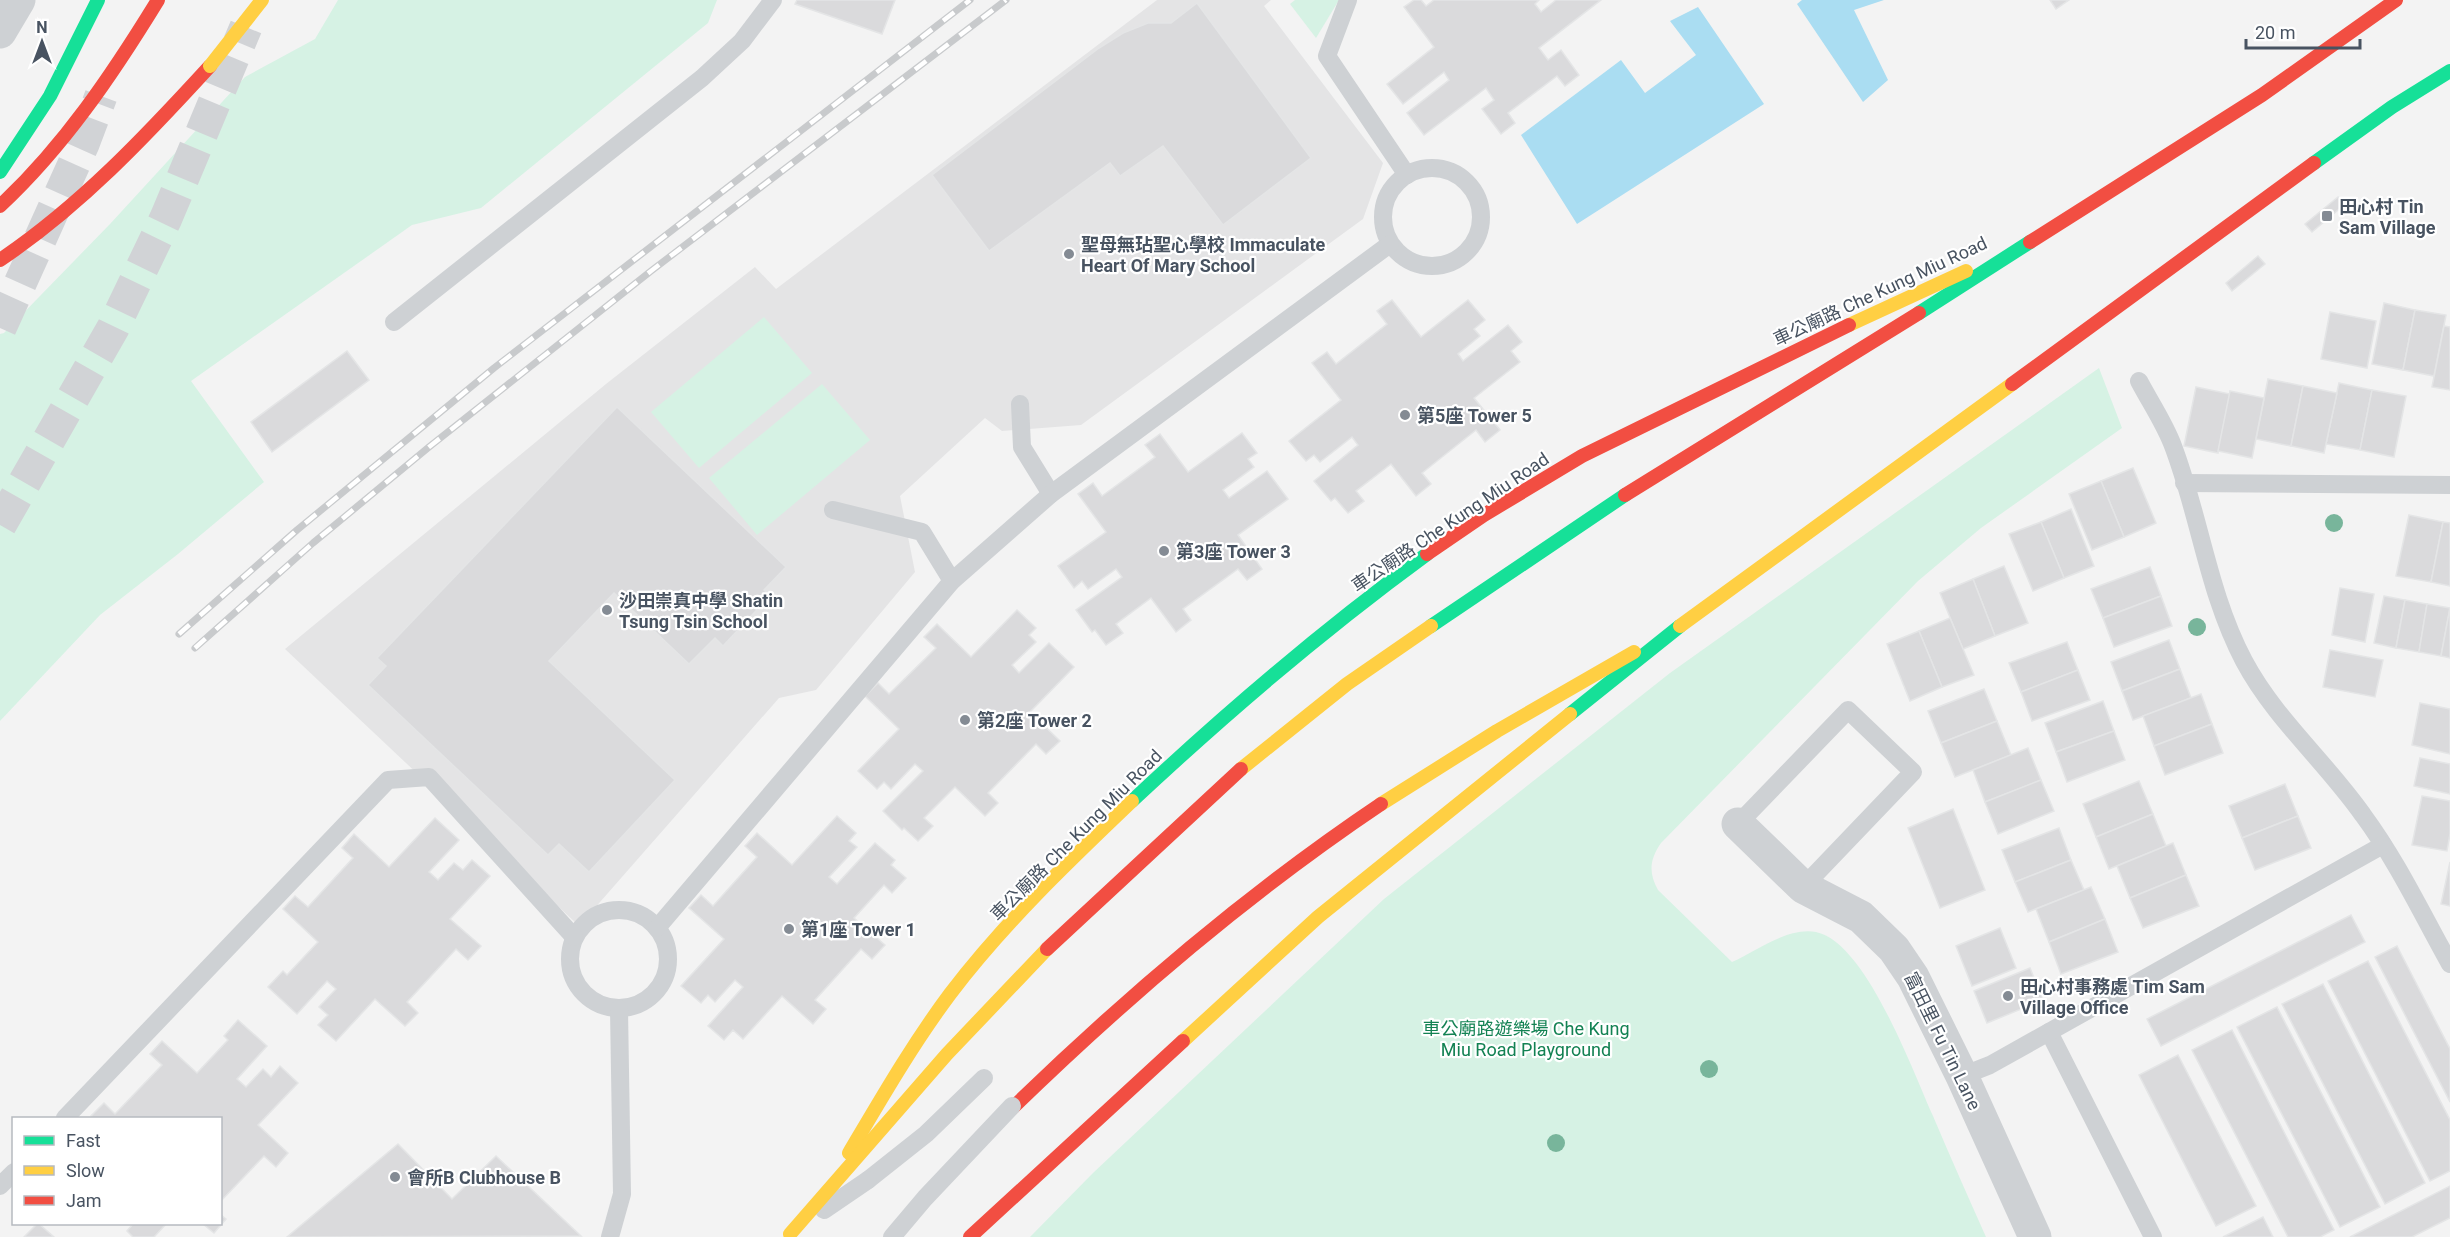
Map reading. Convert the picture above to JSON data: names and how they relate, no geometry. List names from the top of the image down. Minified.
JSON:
{"streets":{"main road":["車公廟路 Che Kung Miu Road"],"street":["富田里 Fu Tin Lane"]},"parks":["車公廟路遊樂場 Che Kung Miu Road Playground"],"places":{"transit":["田心村 Tin Sam Village"],"other":["聖母無玷聖心學校 Immaculate Heart Of Mary School","第5座 Tower 5","第3座 Tower 3","沙田崇真中學 Shatin Tsung Tsin School","第2座 Tower 2","第1座 Tower 1","田心村事務處 Tim Sam Village Office","會所B Clubhouse B"]},"legend":["Fast","Slow","Jam"],"scale_bar":"20 m","north":"top"}
